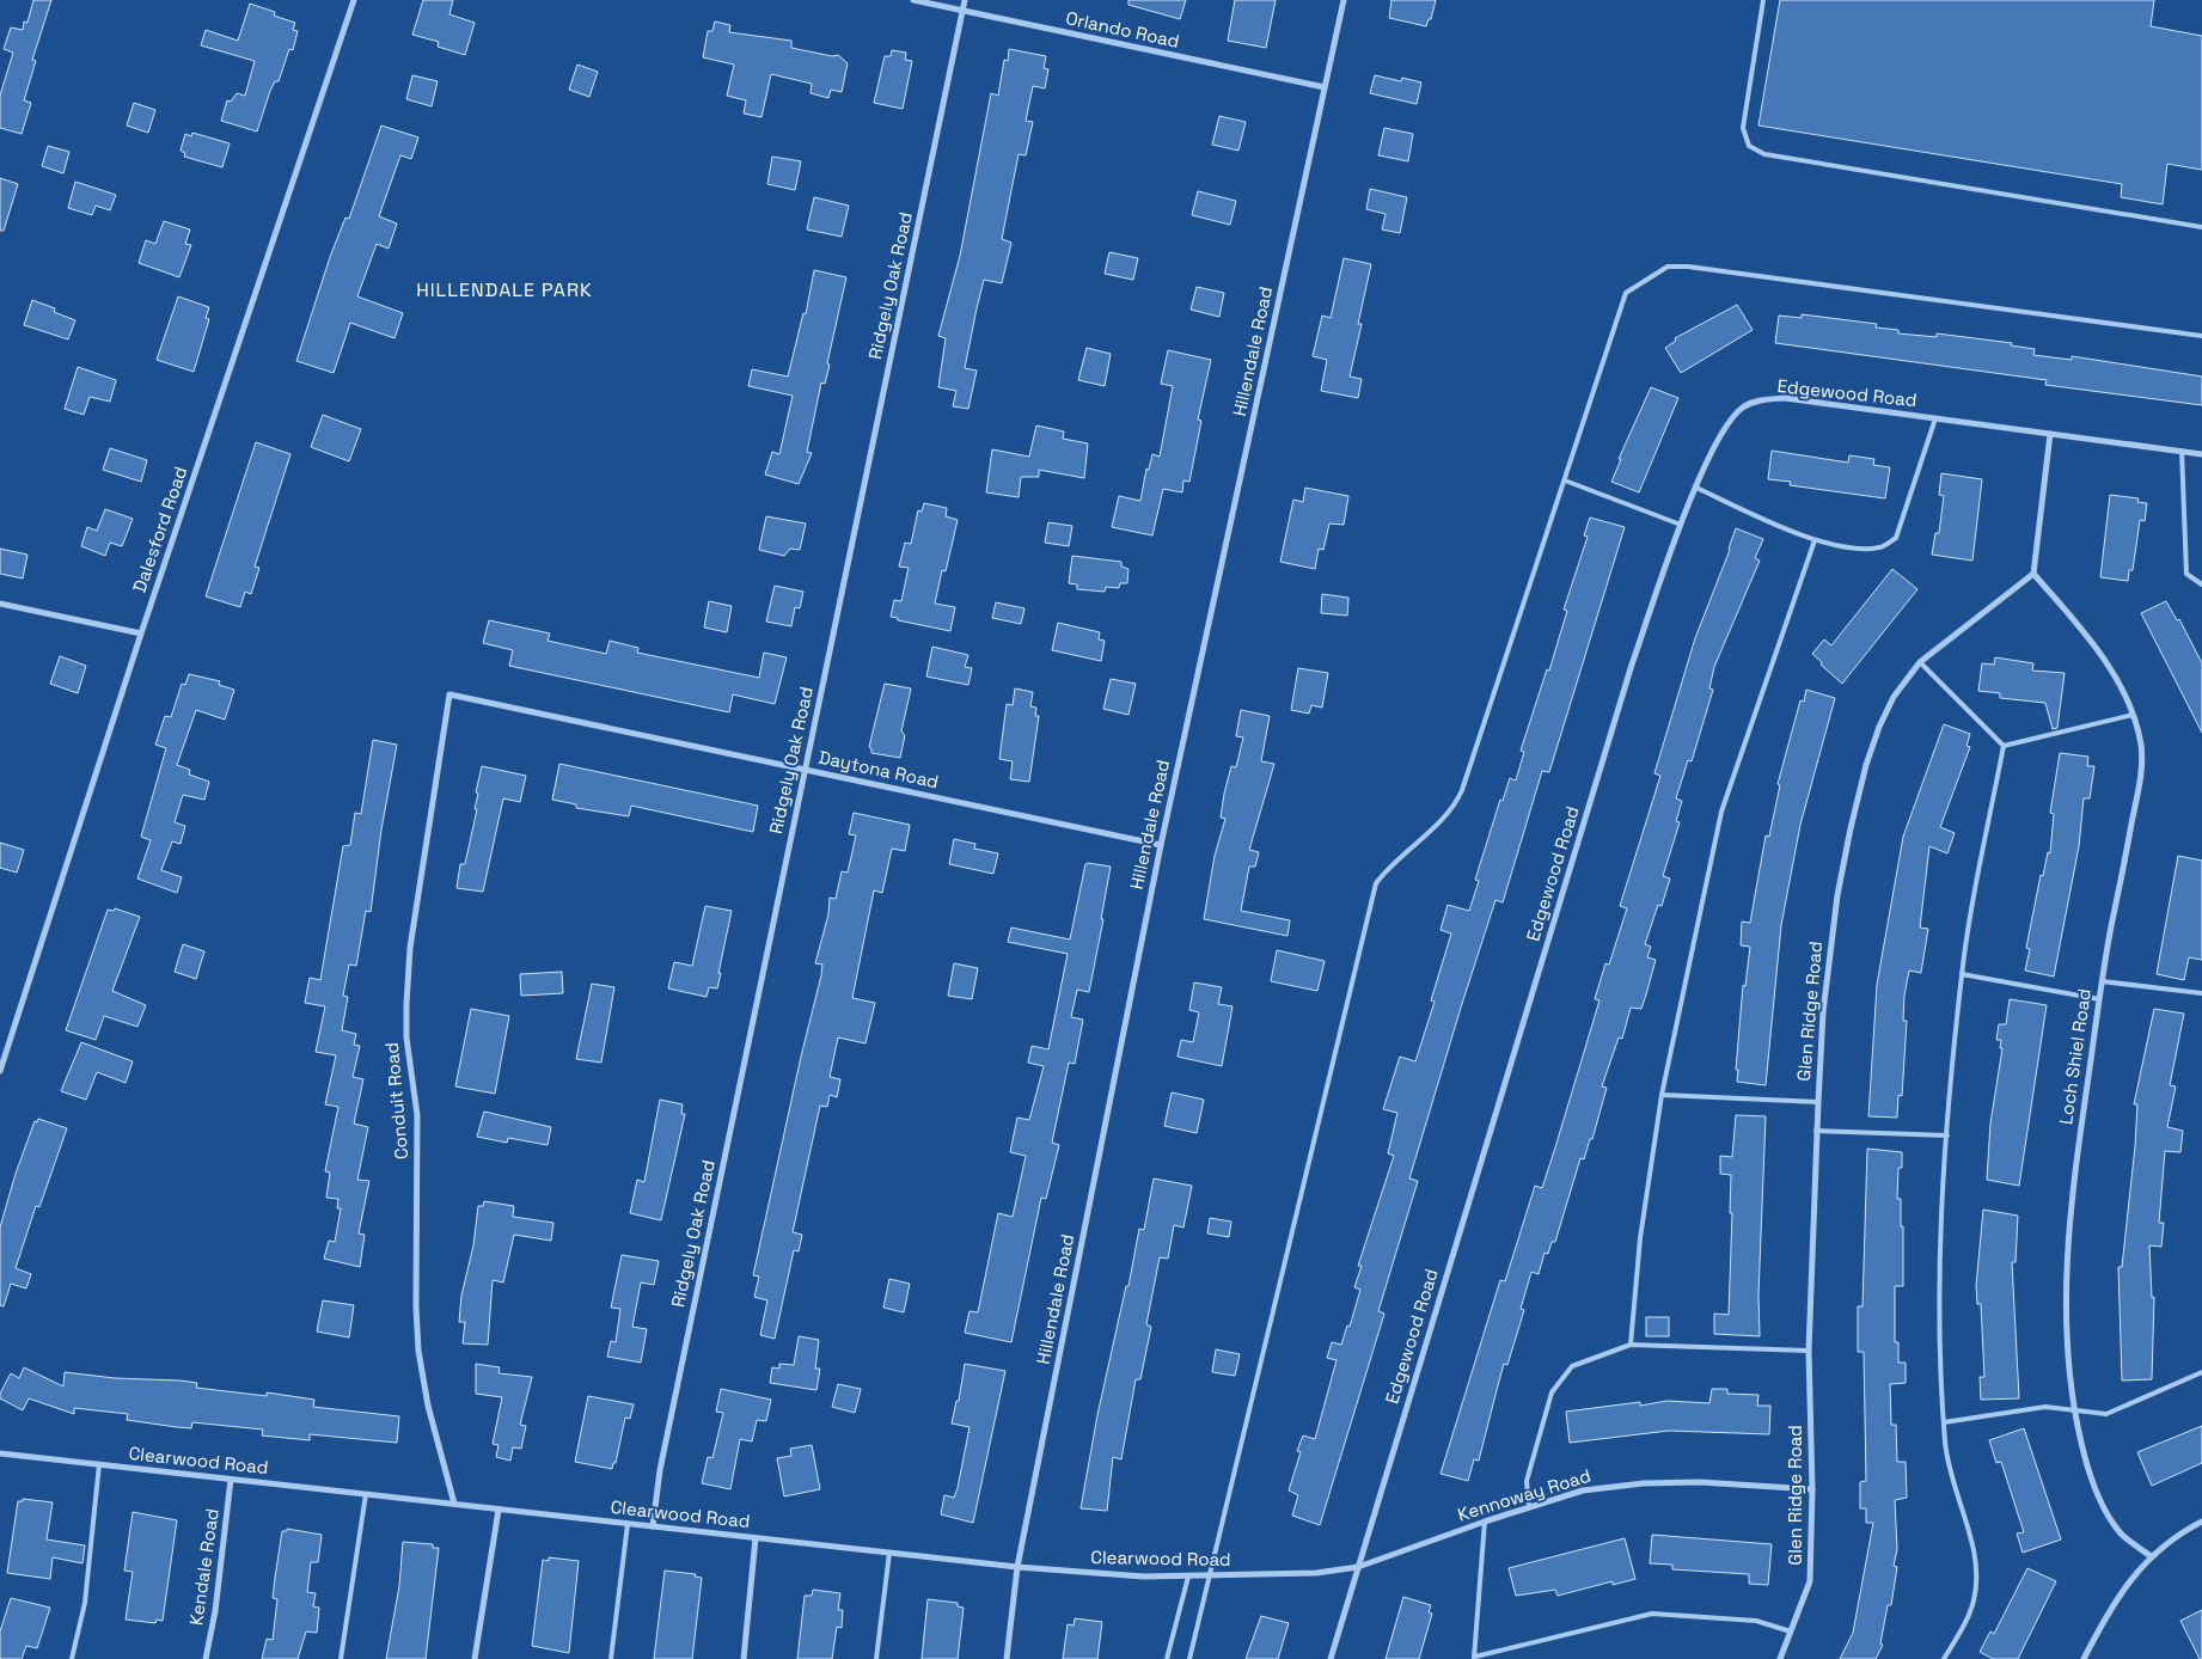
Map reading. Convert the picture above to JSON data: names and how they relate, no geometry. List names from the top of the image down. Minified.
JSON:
{"streets":{"street":["Orlando Road","Ridgely Oak Road","Hillendale Road","Edgewood Road","Dalesford Road","Daytona Road","Glen Ridge Road","Loch Shiel Road","Conduit Road","Clearwood Road","Kennoway Road","Kendale Road"]},"crossings":[["Orlando Road","Ridgely Oak Road"],["Orlando Road","Hillendale Road"],["Ridgely Oak Road","Daytona Road"],["Ridgely Oak Road","Clearwood Road"],["Hillendale Road","Daytona Road"],["Hillendale Road","Clearwood Road"],["Edgewood Road","Clearwood Road"],["Edgewood Road","Kennoway Road"],["Daytona Road","Conduit Road"],["Glen Ridge Road","Loch Shiel Road"],["Glen Ridge Road","Kennoway Road"],["Conduit Road","Clearwood Road"],["Clearwood Road","Kennoway Road"],["Clearwood Road","Kendale Road"]],"districts":["HILLENDALE PARK"]}
